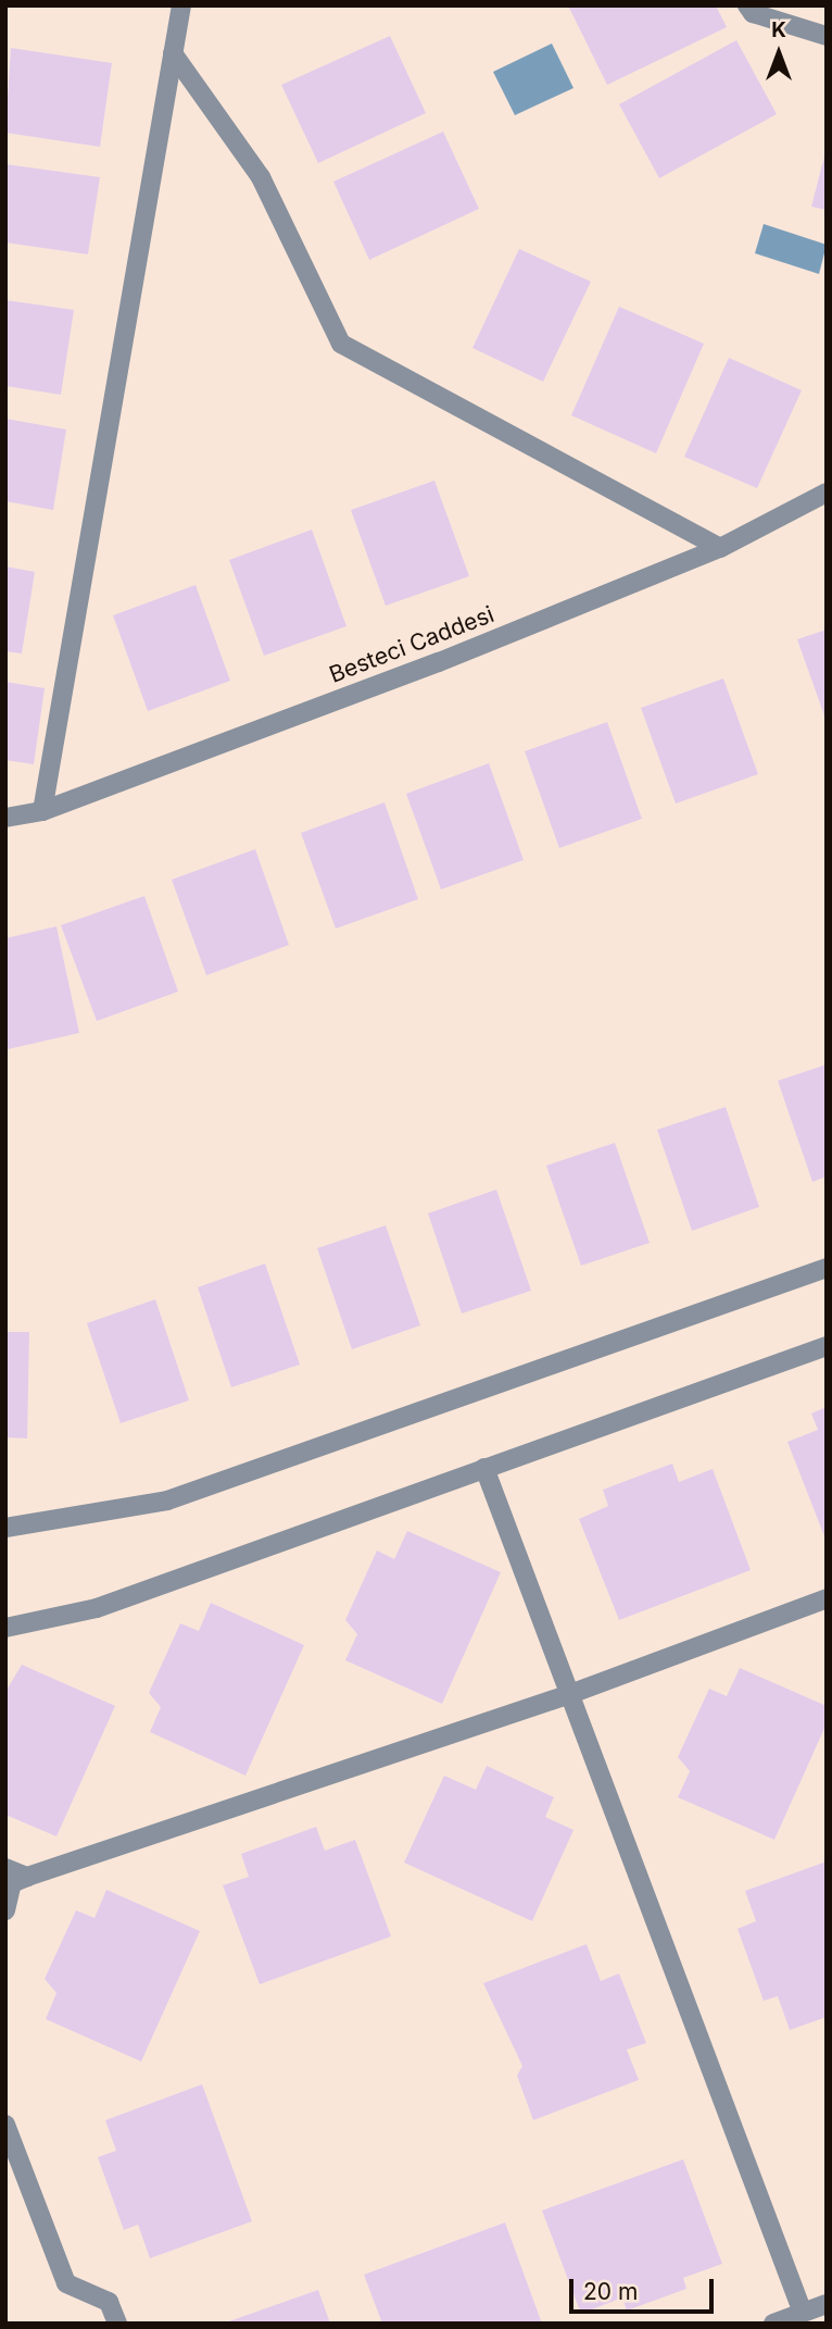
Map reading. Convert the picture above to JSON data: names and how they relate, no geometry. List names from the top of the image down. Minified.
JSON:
{"streets":{"street":["Besteci Caddesi"]},"scale_bar":"20 m","north":"top"}
